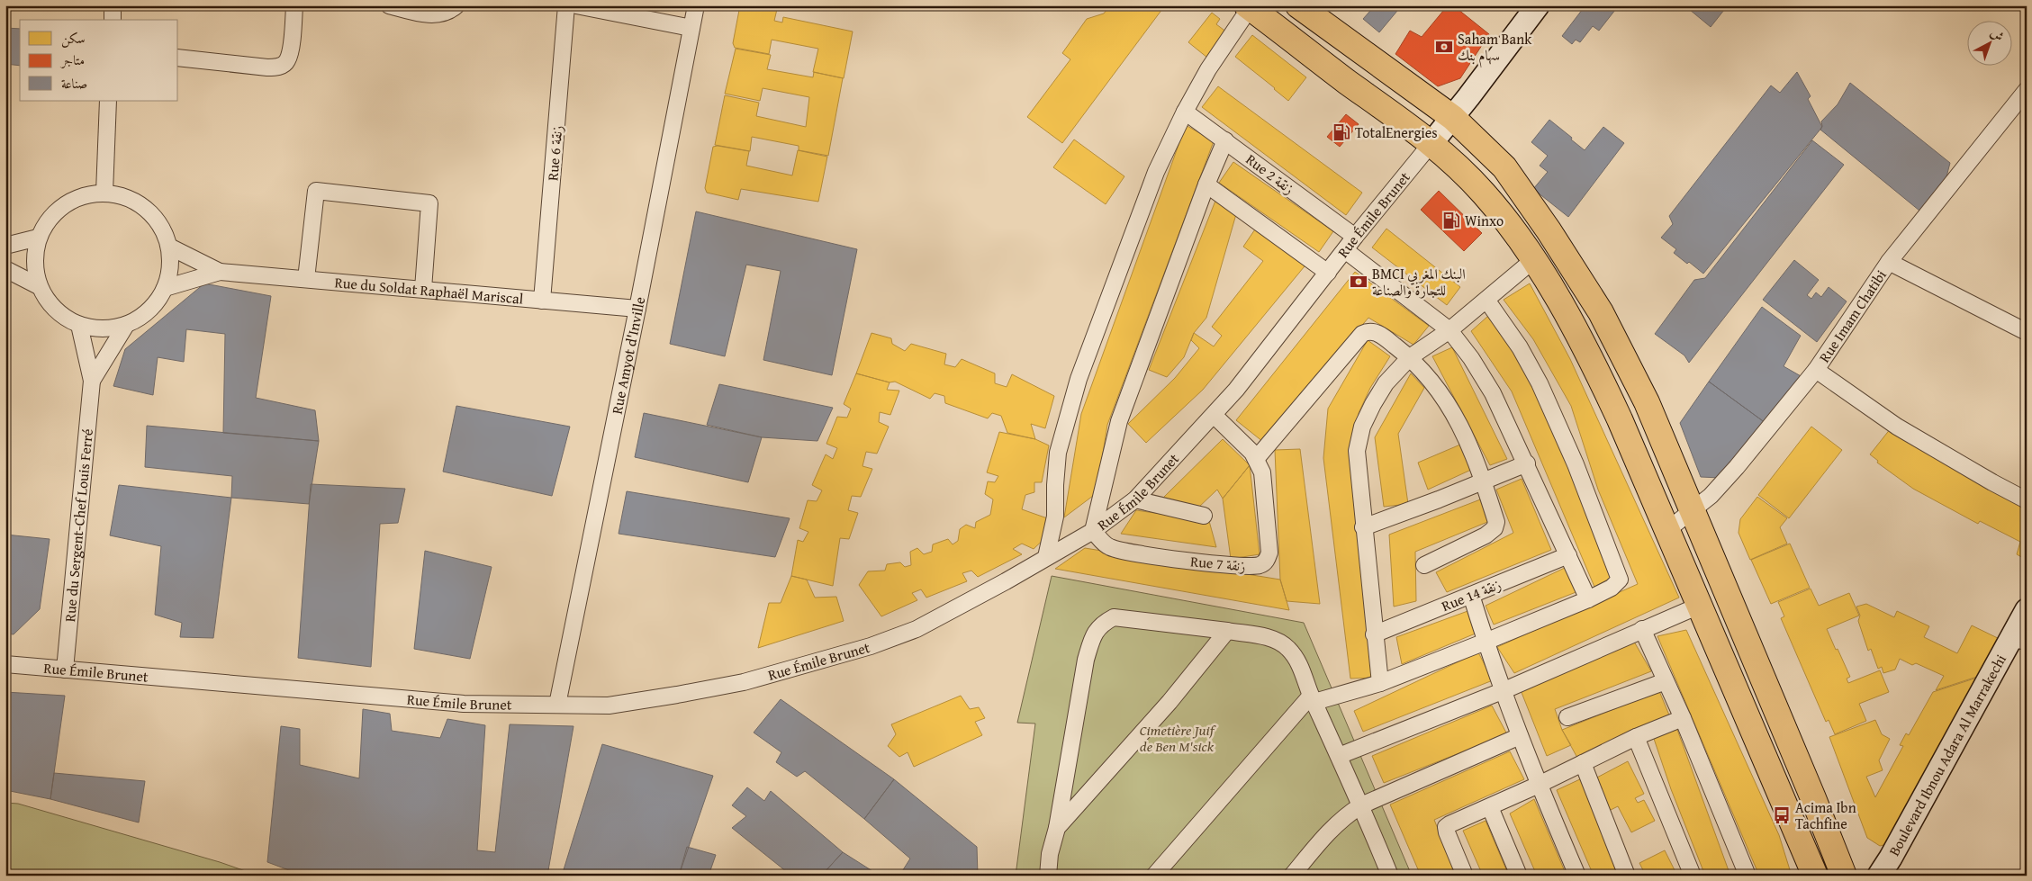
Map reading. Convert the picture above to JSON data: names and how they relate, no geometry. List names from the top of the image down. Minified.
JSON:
{"streets":{"main road":["Boulevard Ibnou Adara Al Marrakechi"],"street":["Rue 6 زنقة","Rue 2 زنقة","Rue Émile Brunet","Rue du Soldat Raphaël Mariscal","Rue Imam Chatibi","Rue Amyot d'Inville","Rue du Sergent-Chef Louis Ferré","Rue 7 زنقة","Rue 14 زنقة"]},"crossings":[["Rue 6 زنقة","Rue du Soldat Raphaël Mariscal"],["Rue 2 زنقة","Rue Émile Brunet"],["Rue Émile Brunet","Rue Amyot d'Inville"],["Rue Émile Brunet","Rue du Sergent-Chef Louis Ferré"],["Rue Émile Brunet","Rue 7 زنقة"],["Rue du Soldat Raphaël Mariscal","Rue Amyot d'Inville"],["Rue du Soldat Raphaël Mariscal","Rue du Sergent-Chef Louis Ferré"]],"parks":["Cimetière Juif de Ben M'sick"],"places":{"bank":["Saham Bank سهام بنك","BMCI البنك المغربي للتجارة والصناعة"],"fuel station":["TotalEnergies","Winxo"],"bus stop":["Acima Ibn Tachfine"]},"legend":["سكن","متاجر","صناعة"],"north":"top right"}
